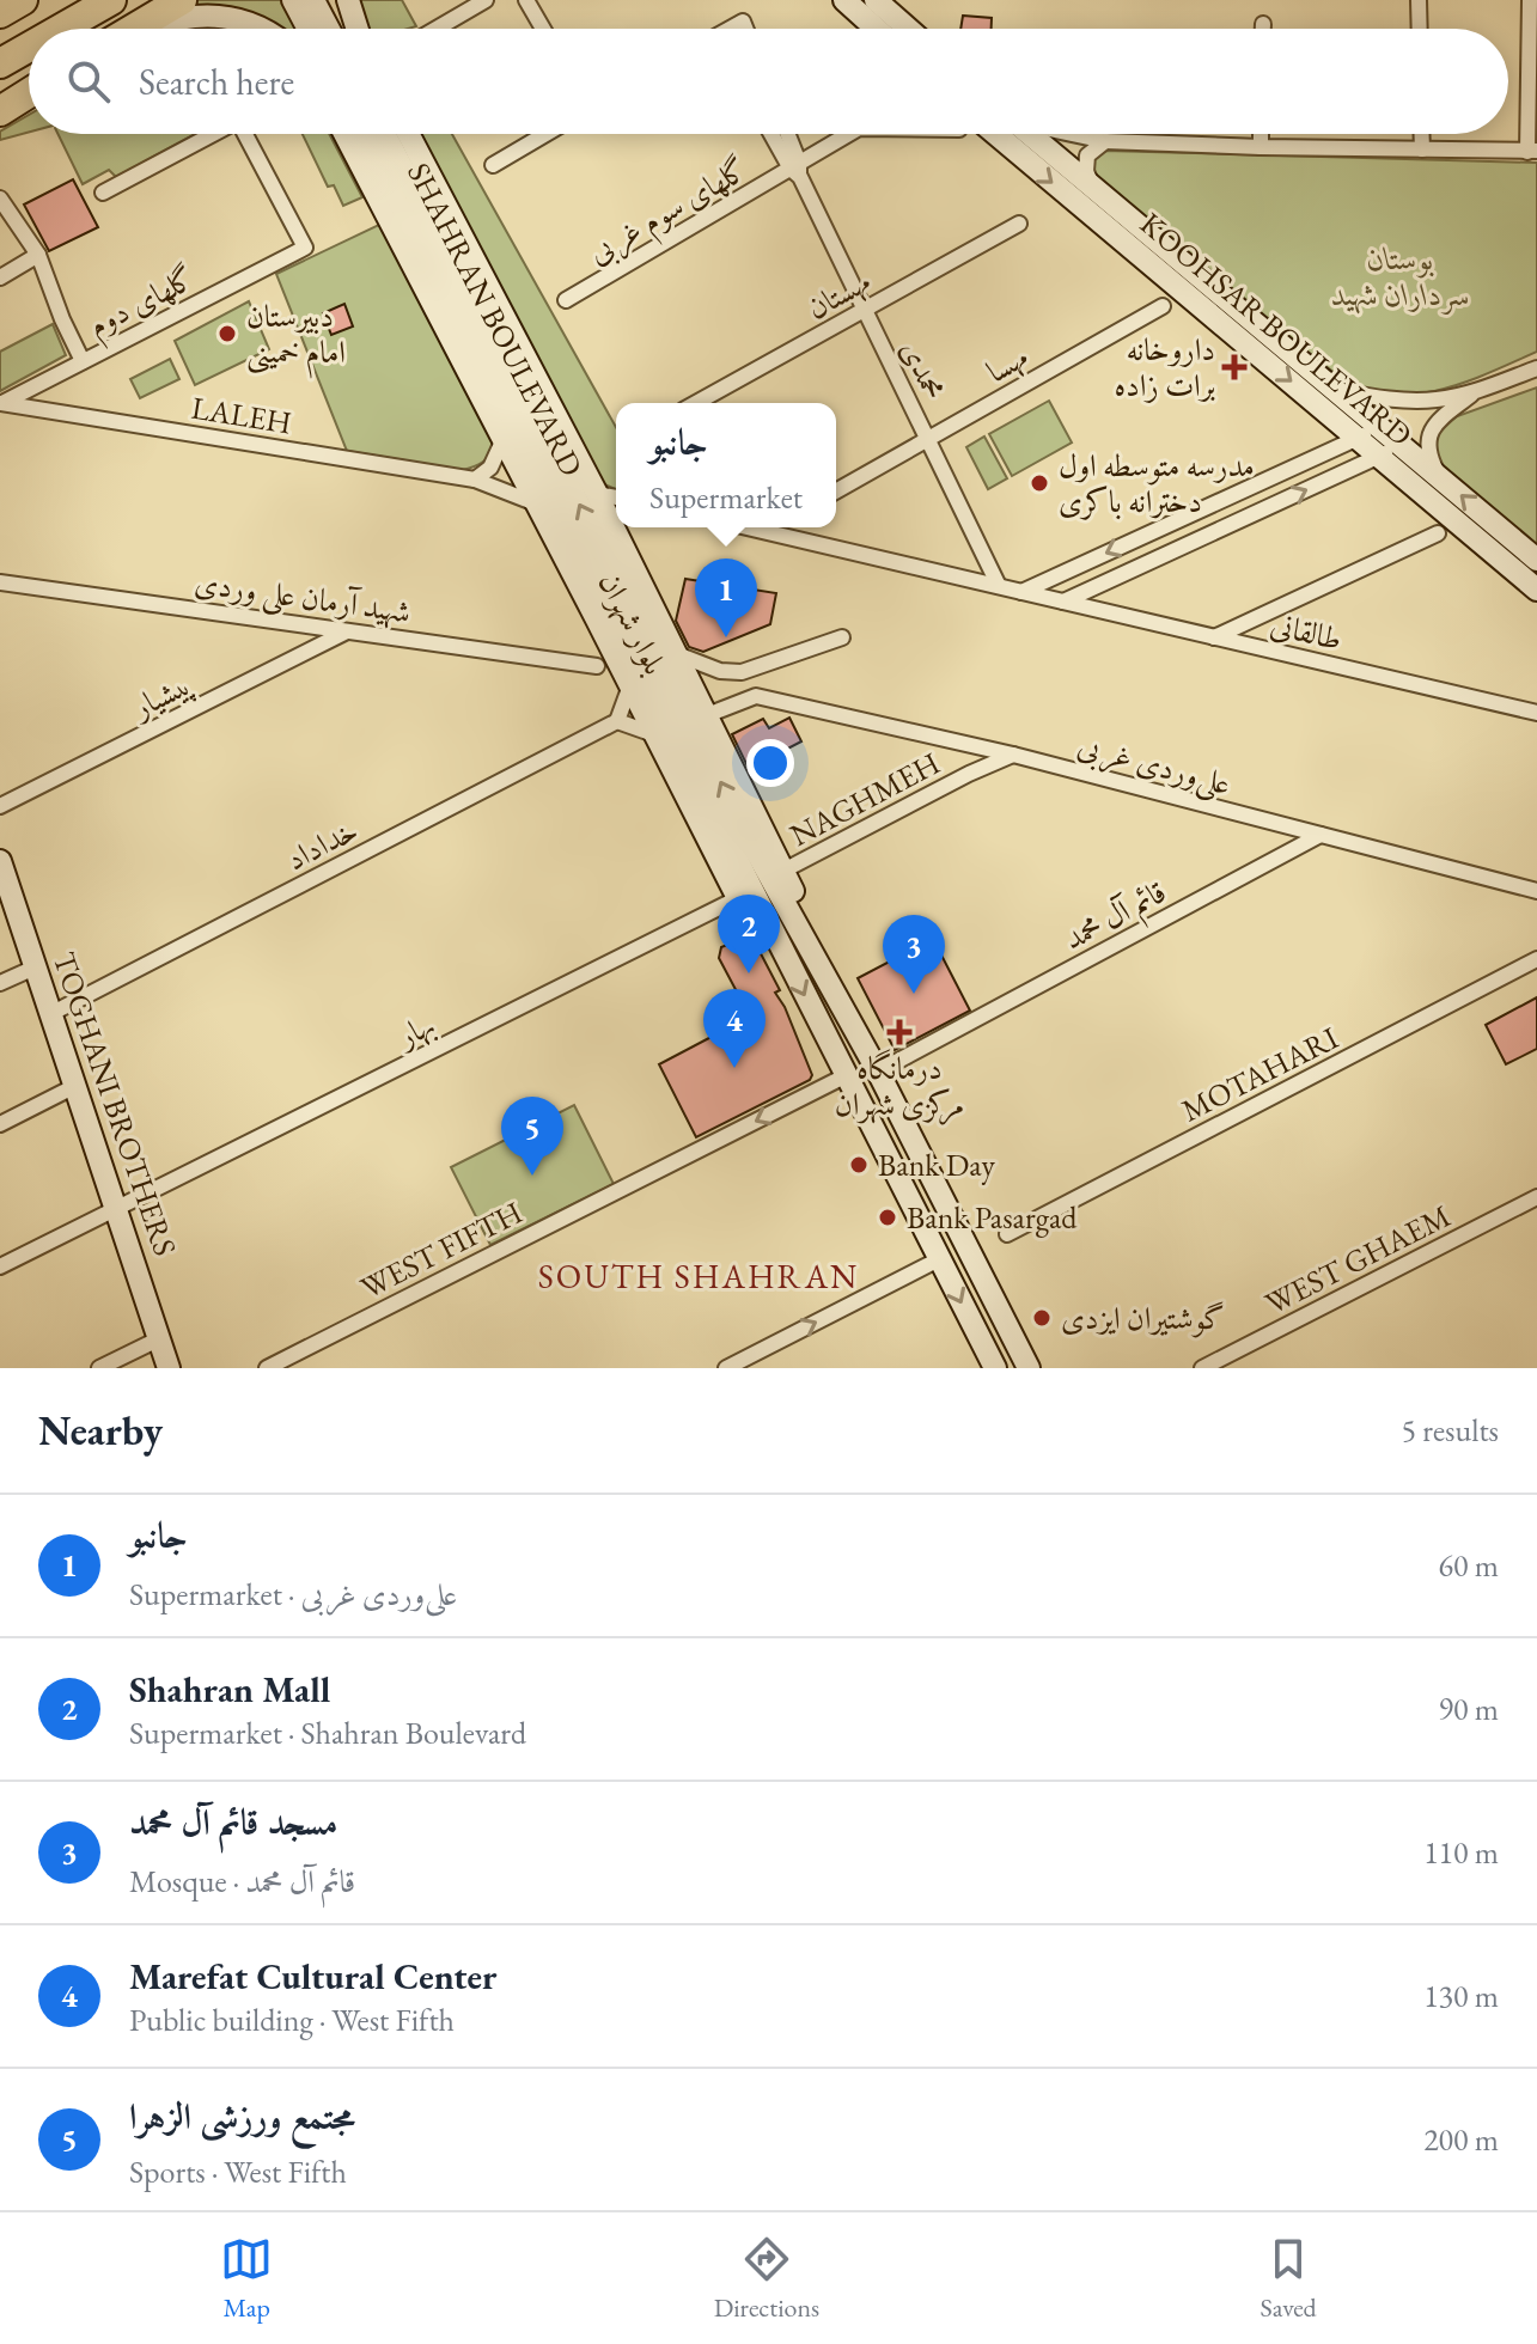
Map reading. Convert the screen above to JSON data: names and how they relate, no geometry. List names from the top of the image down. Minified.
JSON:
{"streets":{"main road":["SHAHRAN BOULEVARD","KOOHSAR BOULEVARD","بلوار شهران","TOGHANI BROTHERS"],"street":["گلهای سوم غربی","مهستان","گلهای دوم","مهسا","محمدی","LALEH","شهید آرمان علی وردی","طالقانی","پیشیار","علی‌وردی غربی","NAGHMEH","خداداد","قائم آل محمد","بهار","MOTAHARI","WEST FIFTH","WEST GHAEM"]},"crossings":[["گلهای سوم غربی","محمدی"],["مهستان","محمدی"],["گلهای دوم","LALEH"],["SHAHRAN BOULEVARD","بلوار شهران"],["SHAHRAN BOULEVARD","NAGHMEH"],["SHAHRAN BOULEVARD","قائم آل محمد"],["SHAHRAN BOULEVARD","WEST FIFTH"],["مهسا","محمدی"],["محمدی","طالقانی"],["LALEH","بلوار شهران"],["شهید آرمان علی وردی","پیشیار"],["بلوار شهران","بهار"],["علی‌وردی غربی","NAGHMEH"],["علی‌وردی غربی","قائم آل محمد"],["خداداد","TOGHANI BROTHERS"],["بهار","TOGHANI BROTHERS"]],"one_way":["WEST FIFTH"],"districts":["SOUTH SHAHRAN"],"parks":["بوستان سرداران شهید"],"places":{"other":["دبیرستان امام خمینی","مدرسه متوسطه اول دخترانه باکری","Bank Day","Bank Pasargad","گوشتیران ایزدی"],"health":["داروخانه برات زاده","درمانگاه مرکزی شهران"]},"page":{"search":"Search here","popup":["جانبو","Supermarket"],"pins":["1","2","3","4","5"],"heading":["Nearby","5 results"],"list":[{"mark":"1","name":"جانبو","note":"Supermarket · علی‌وردی غربی","value":"60 m"},{"mark":"2","name":"Shahran Mall","note":"Supermarket · Shahran Boulevard","value":"90 m"},{"mark":"3","name":"مسجد قائم آل محمد","note":"Mosque · قائم آل محمد","value":"110 m"},{"mark":"4","name":"Marefat Cultural Center","note":"Public building · West Fifth","value":"130 m"},{"mark":"5","name":"مجتمع ورزشی الزهرا","note":"Sports · West Fifth","value":"200 m"}],"nav":["Map","Directions","Saved"]}}
